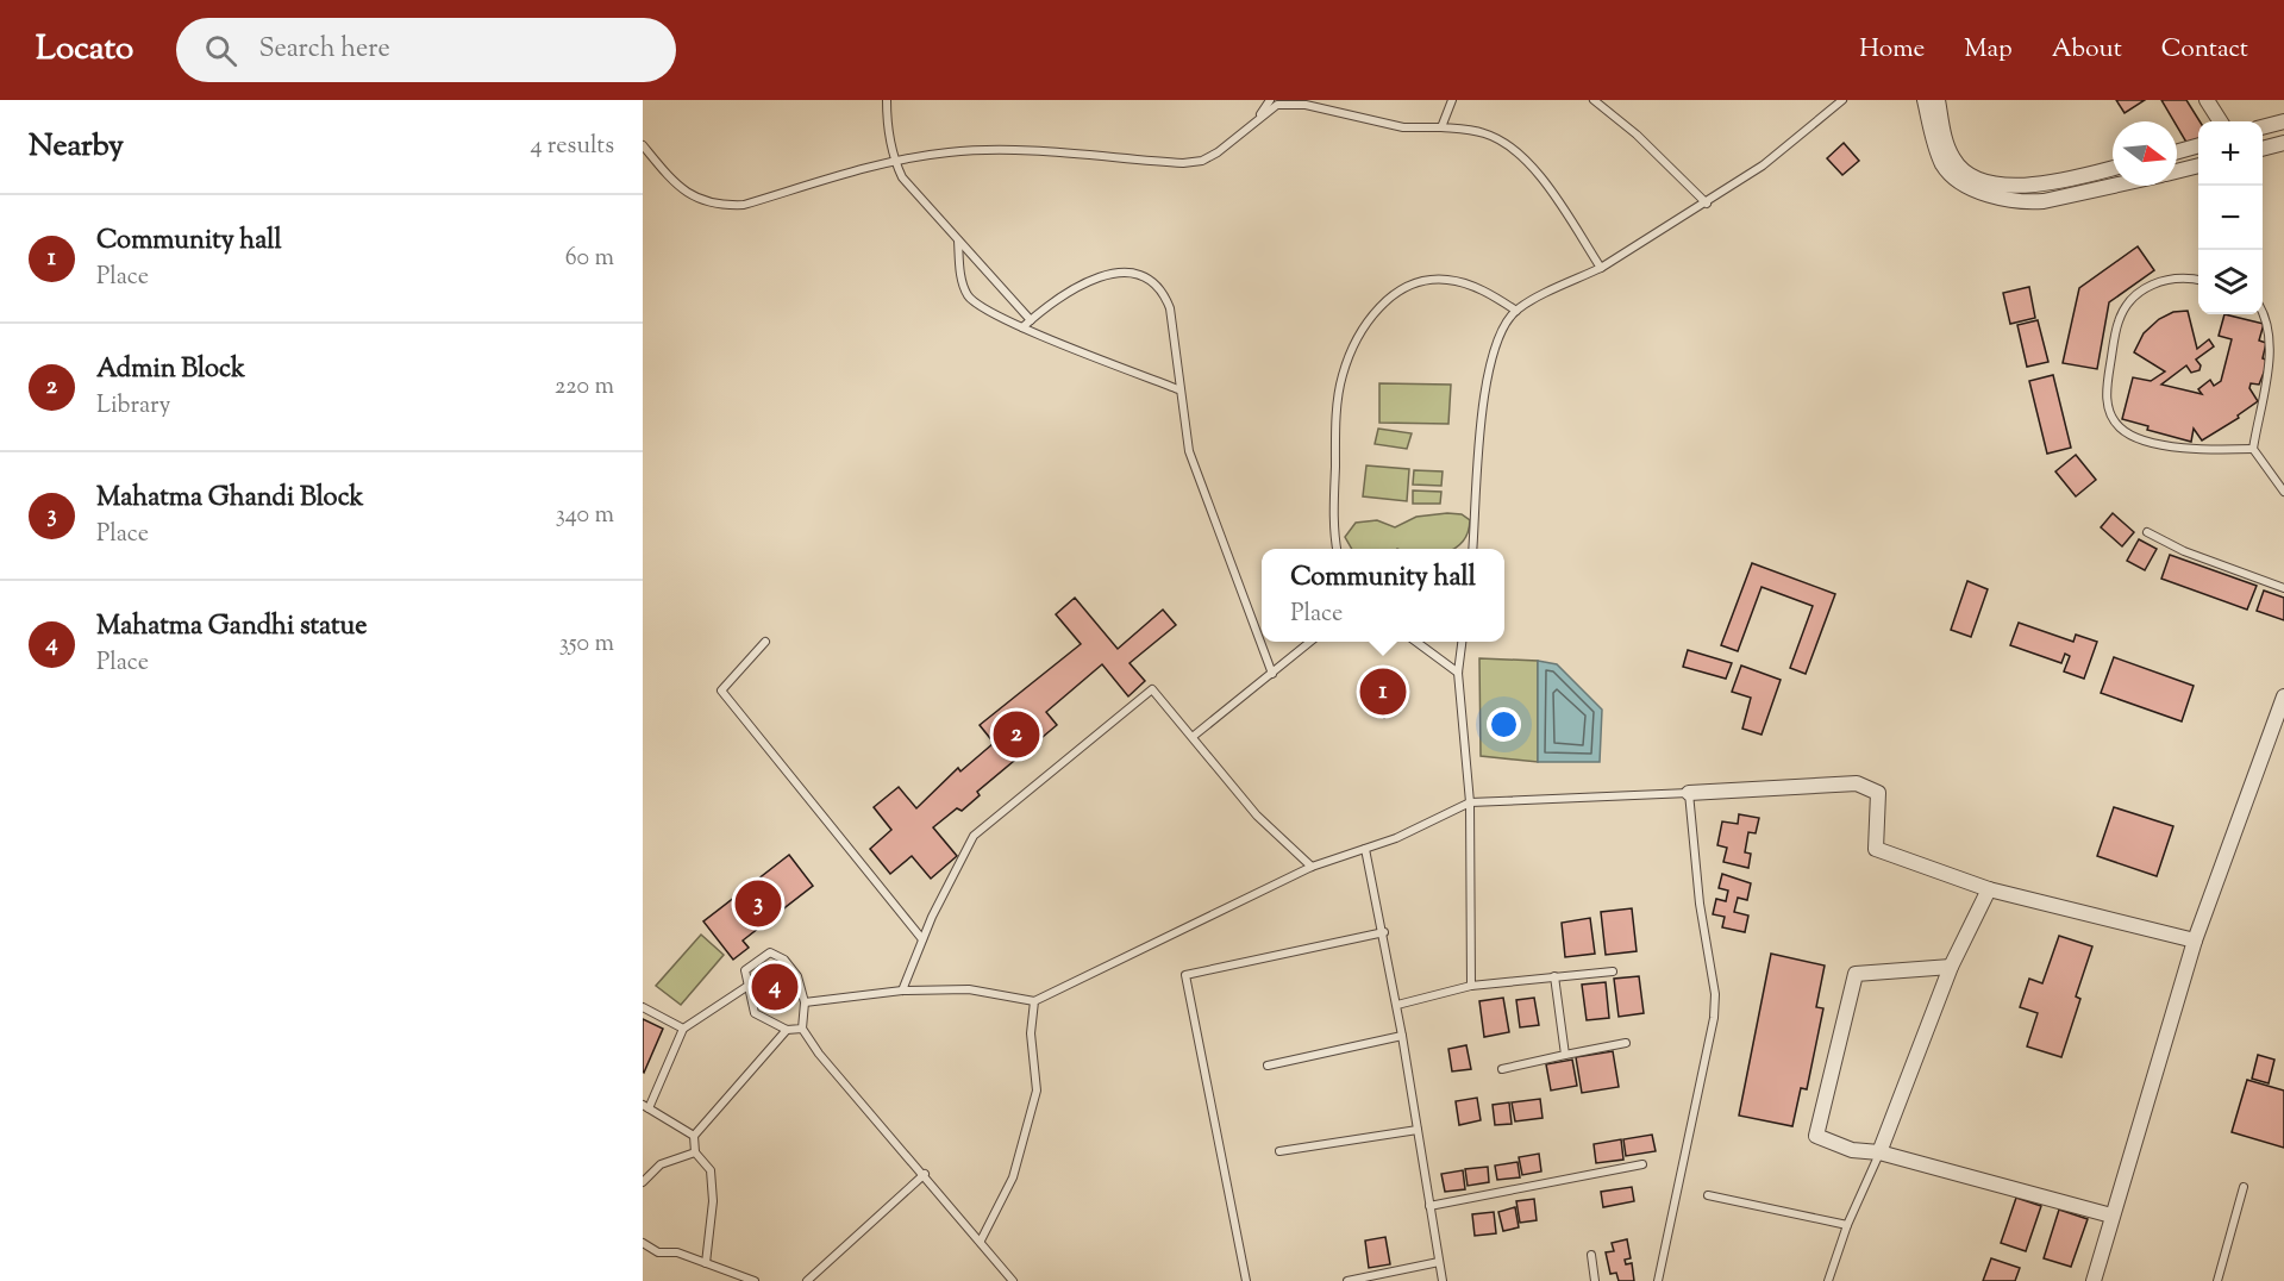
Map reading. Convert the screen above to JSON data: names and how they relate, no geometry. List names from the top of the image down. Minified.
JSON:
{"north":"right","page":{"header":"Locato","search":"Search here","nav":["Home","Map","About","Contact"],"heading":["Nearby","4 results"],"map_buttons":["+","−"],"list":[{"mark":"1","name":"Community hall","note":"Place","value":"60 m"},{"mark":"2","name":"Admin Block","note":"Library","value":"220 m"},{"mark":"3","name":"Mahatma Ghandi Block","note":"Place","value":"340 m"},{"mark":"4","name":"Mahatma Gandhi statue","note":"Place","value":"350 m"}],"popup":["Community hall","Place"],"pins":["1","2","3","4"]}}
